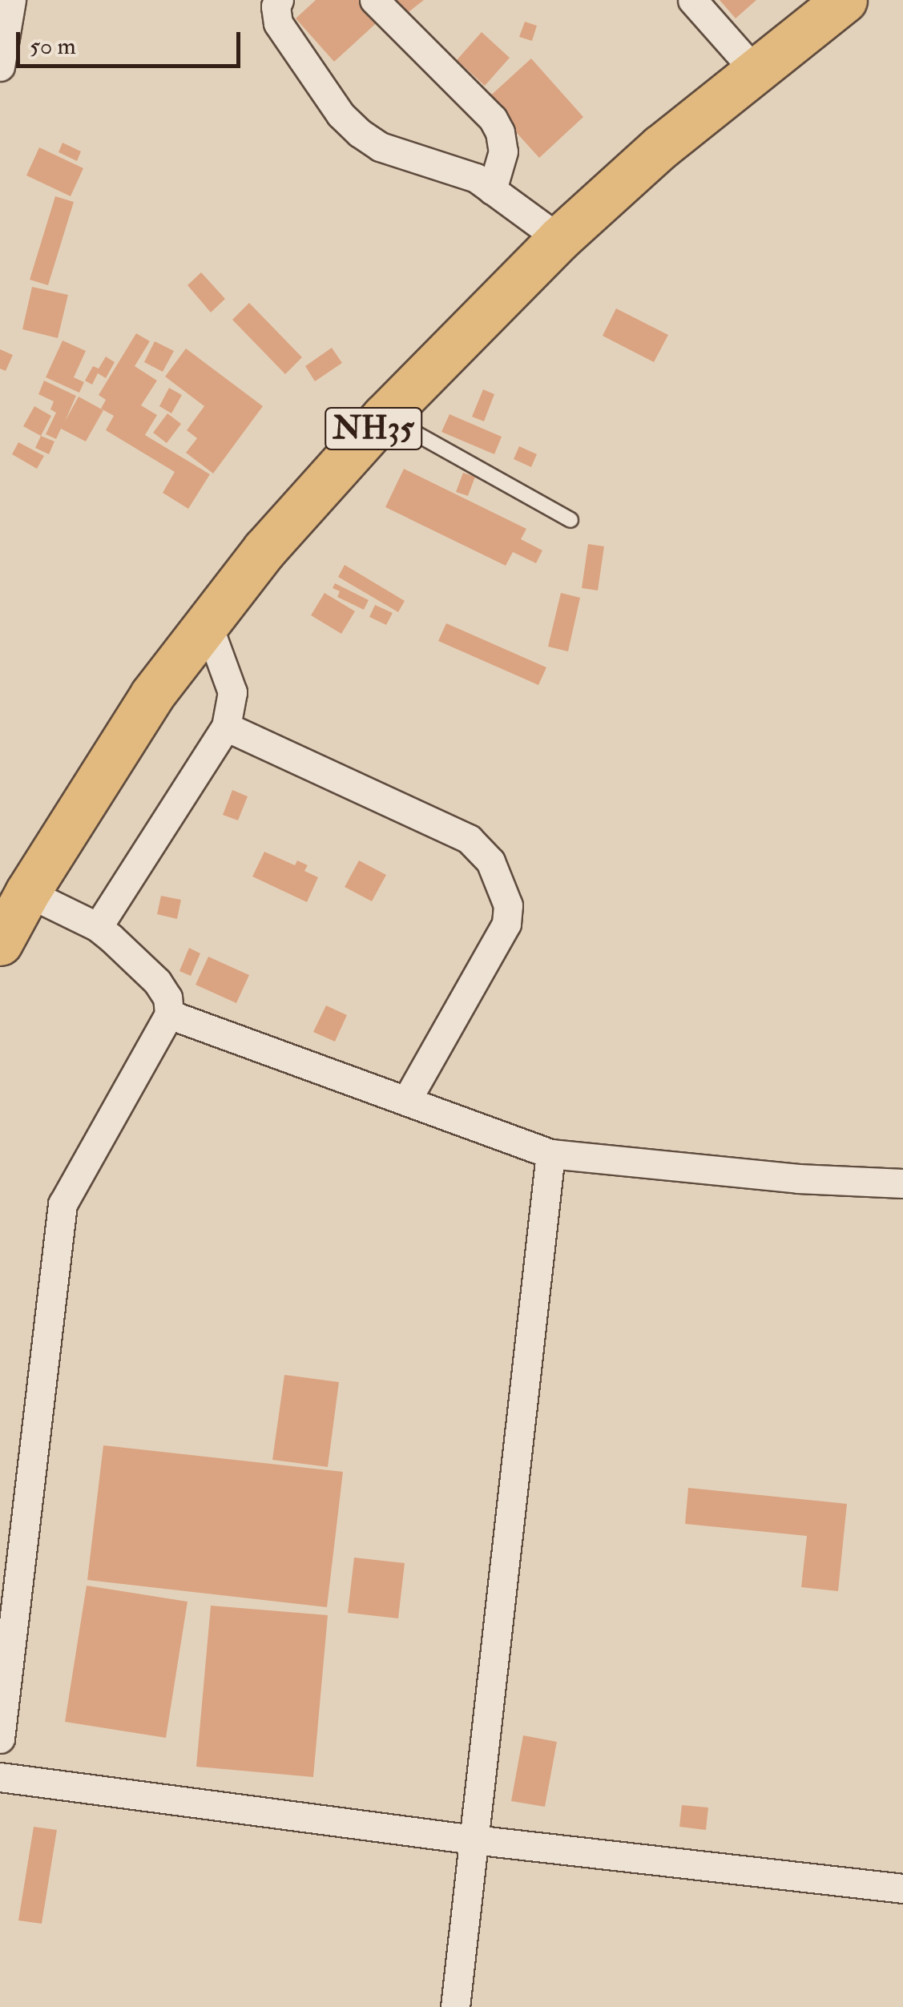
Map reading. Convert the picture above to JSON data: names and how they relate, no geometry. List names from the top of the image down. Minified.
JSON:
{"streets":{"highway":["NH35"]},"scale_bar":"50 m"}
